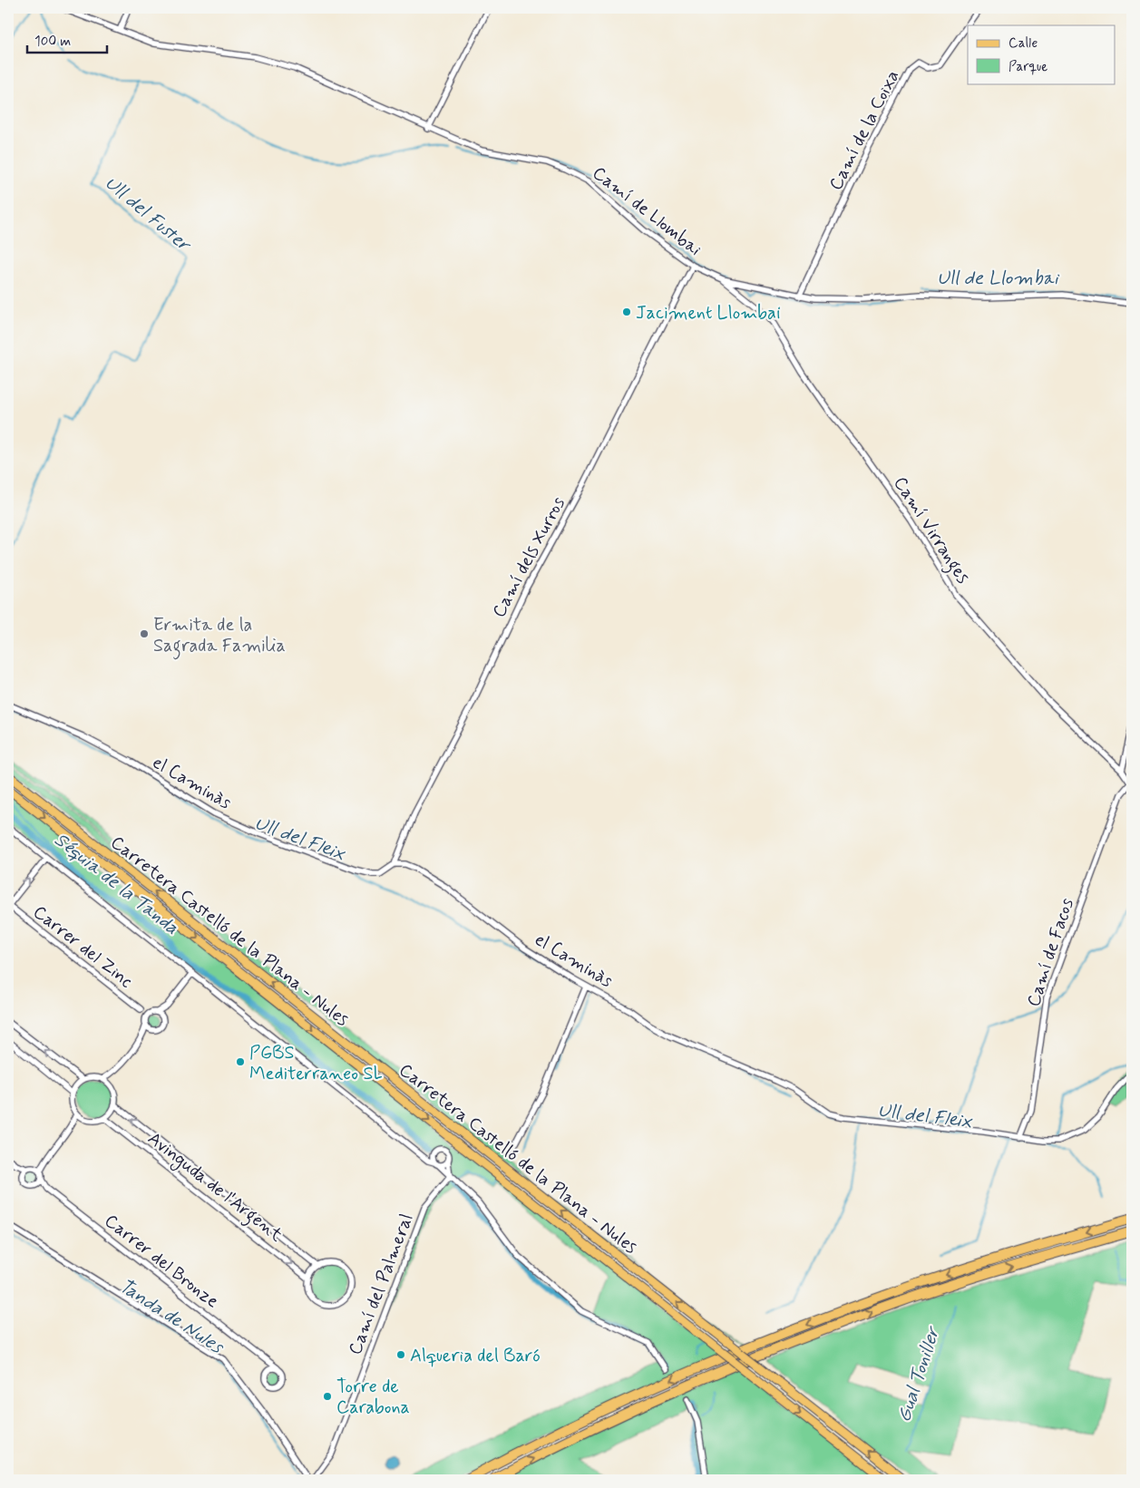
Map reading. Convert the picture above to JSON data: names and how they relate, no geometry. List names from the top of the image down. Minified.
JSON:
{"streets":{"main road":["Carretera Castelló de la Plana - Nules"],"street":["Camí de la Coixa","Camí de Llombai","Camí Virranges","Camí dels Xurros","el Caminàs","Carrer del Zinc","Camí de Facos","Avinguda de l'Argent","Carrer del Bronze","Camí del Palmeral"]},"crossings":[["Camí de la Coixa","Camí de Llombai"],["Camí de Llombai","Camí Virranges"],["Camí de Llombai","Camí dels Xurros"],["Camí Virranges","Camí de Facos"],["Camí dels Xurros","el Caminàs"],["el Caminàs","Camí de Facos"]],"water":["Ull del Fuster","Ull de Llombai","Ull del Fleix","Séquia de la Tanda","Tanda de Nules","Gual Toniller"],"places":["Jaciment Llombai","Ermita de la Sagrada Familia","PGBS Mediterraneo SL","Alqueria del Baró","Torre de Carabona"],"legend":["Calle","Parque"],"scale_bar":"100 m"}
